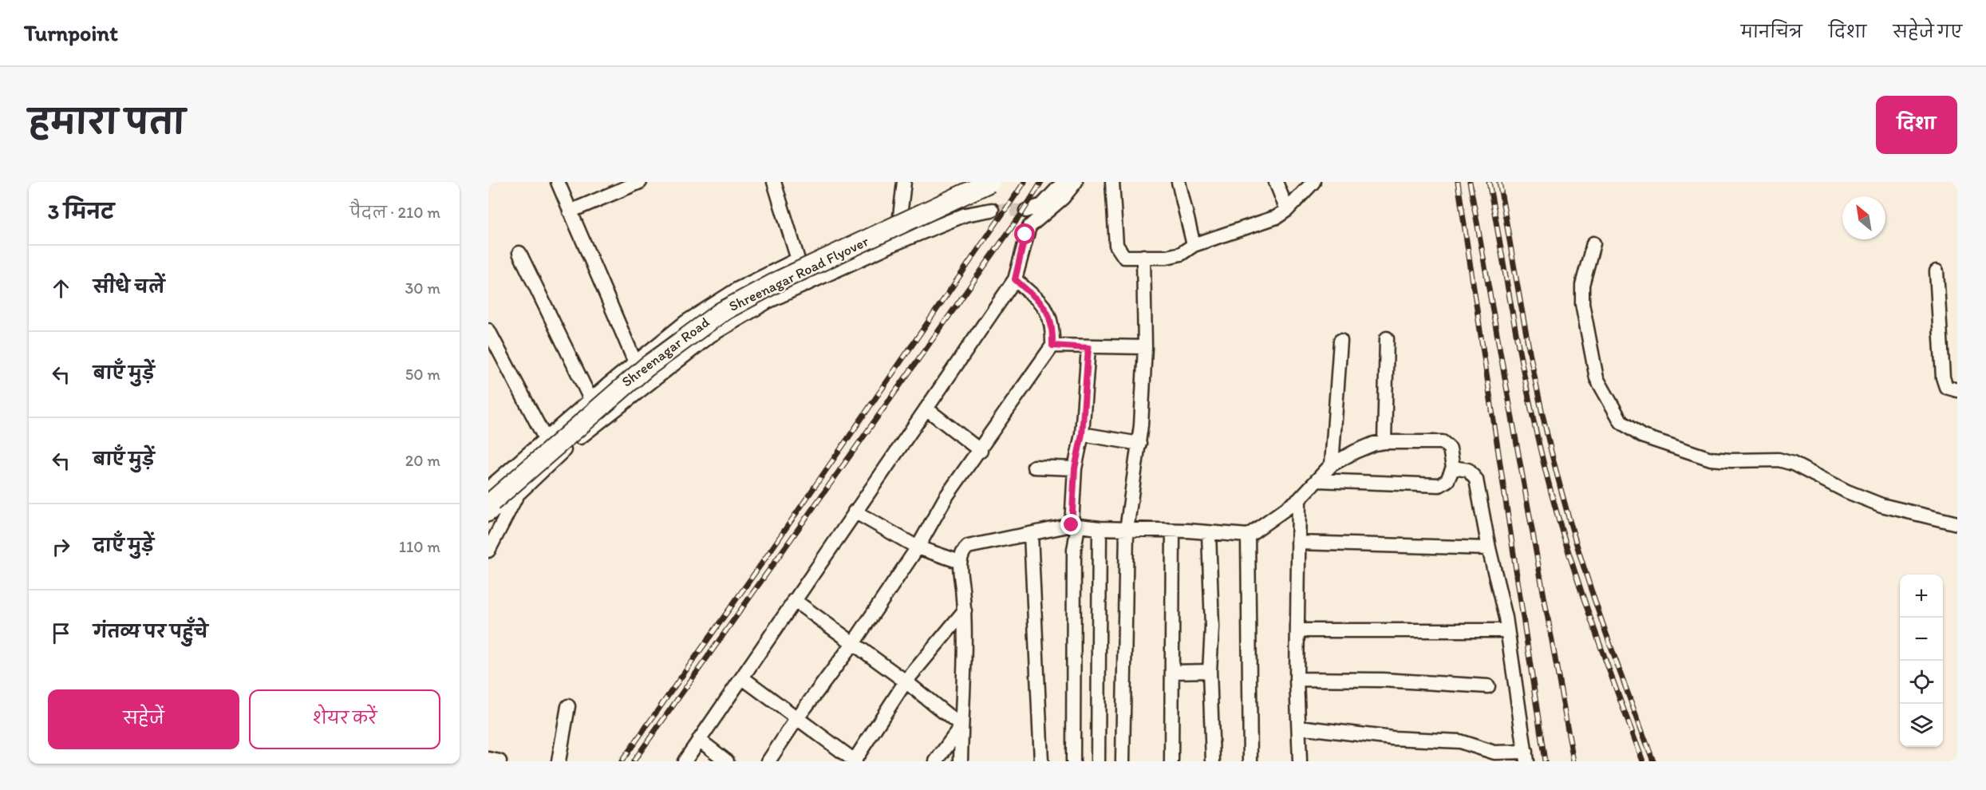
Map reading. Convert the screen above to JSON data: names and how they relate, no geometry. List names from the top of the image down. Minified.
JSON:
{"streets":{"highway":["Shreenagar Road Flyover"],"street":["Shreenagar Road"]},"crossings":[["Shreenagar Road Flyover","Shreenagar Road"]],"north":"top left","page":{"header":"Turnpoint","nav":["मानचित्र","दिशा","सहेजे गए"],"title":"हमारा पता","buttons":["दिशा",["सहेजें","शेयर करें"]],"heading":["3 मिनट","पैदल · 210 m"],"list":[["सीधे चलें","30 m"],["बाएँ मुड़ें","50 m"],["बाएँ मुड़ें","20 m"],["दाएँ मुड़ें","110 m"],"गंतव्य पर पहुँचे"],"map_buttons":["+","−"]}}
